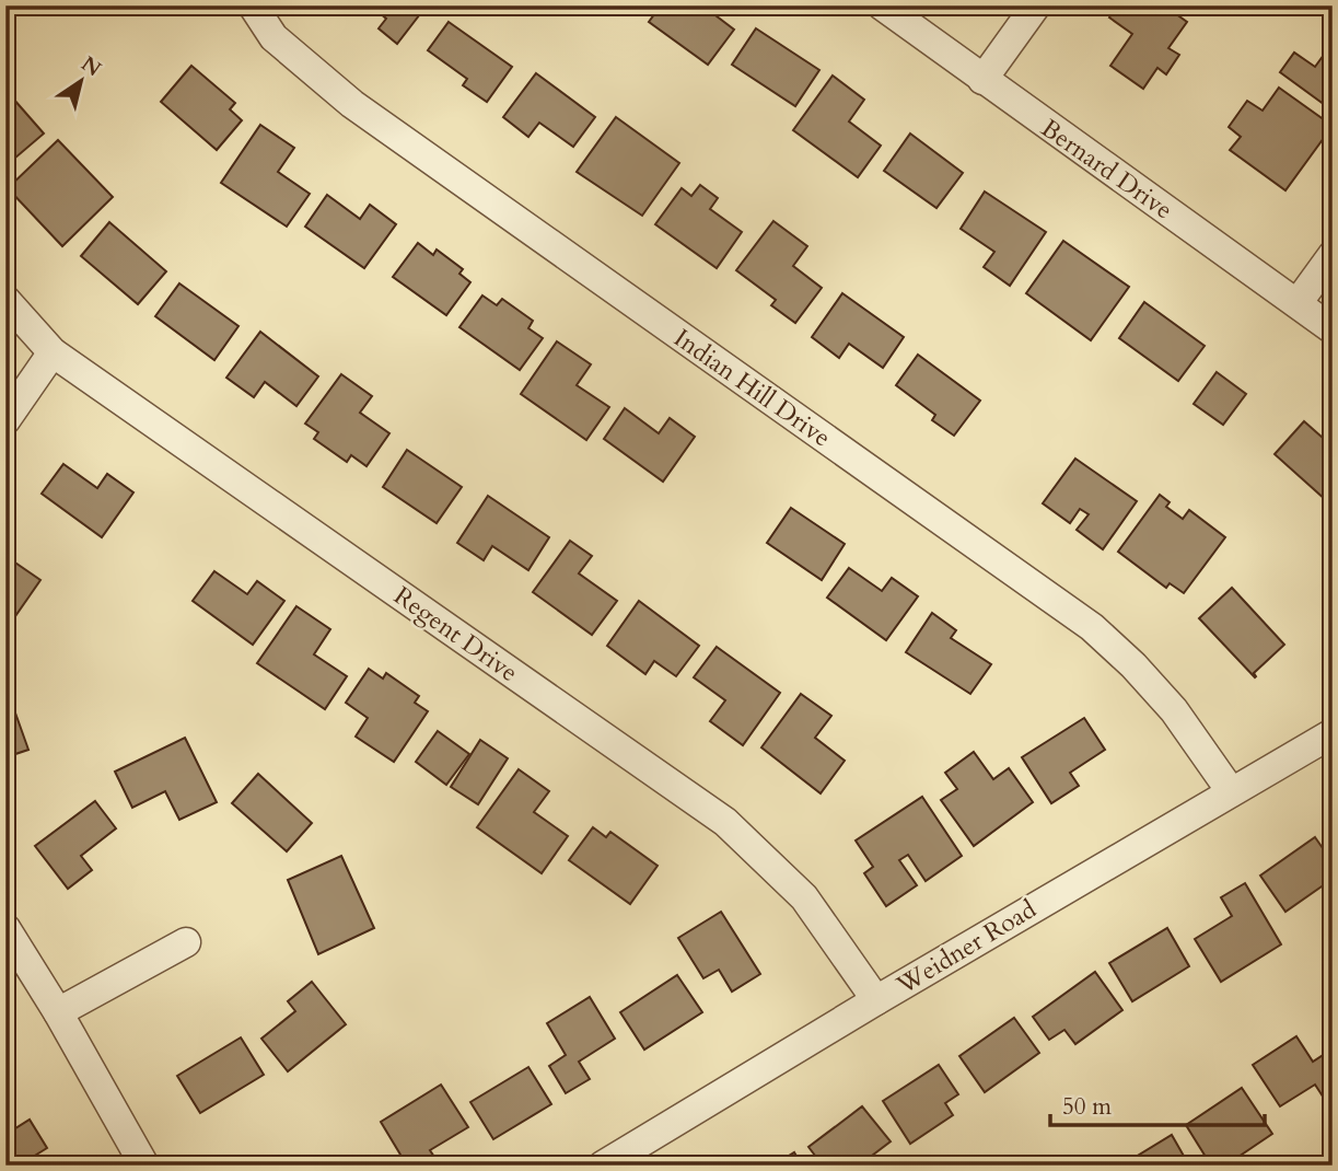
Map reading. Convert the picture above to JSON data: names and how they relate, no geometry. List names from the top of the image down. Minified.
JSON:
{"streets":{"street":["Bernard Drive","Indian Hill Drive","Regent Drive","Weidner Road"]},"crossings":[["Indian Hill Drive","Weidner Road"],["Regent Drive","Weidner Road"]],"scale_bar":"50 m","north":"top right"}
